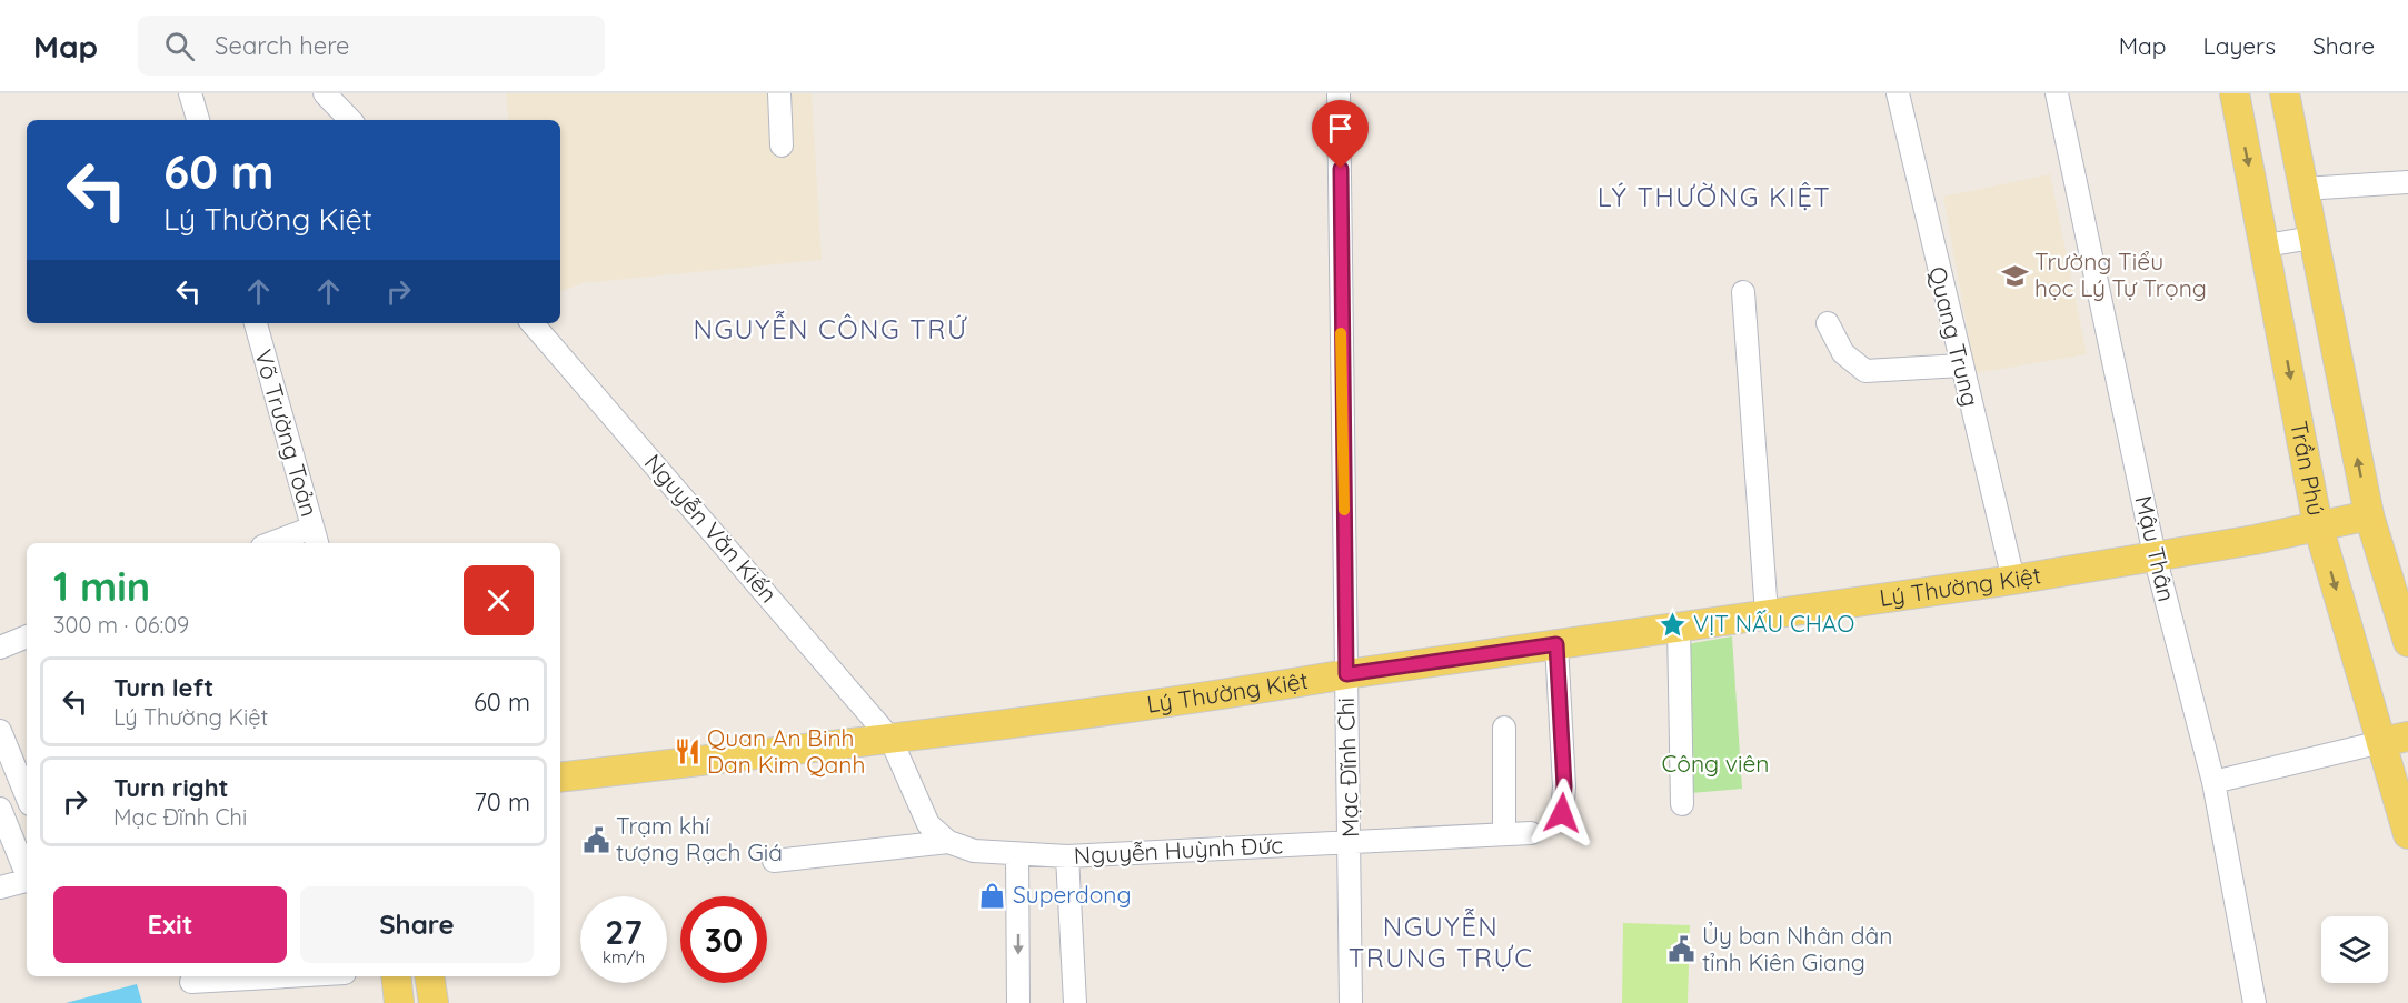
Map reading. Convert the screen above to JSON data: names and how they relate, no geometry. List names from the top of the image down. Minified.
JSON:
{"streets":{"main road":["Trần Phú","Lý Thường Kiệt"],"street":["Quang Trung","Võ Trường Toản","Nguyễn Văn Kiến","Mậu Thân","Mạc Đĩnh Chi","Nguyễn Huỳnh Đức"]},"crossings":[["Quang Trung","Lý Thường Kiệt"],["Trần Phú","Lý Thường Kiệt"],["Nguyễn Văn Kiến","Lý Thường Kiệt"],["Nguyễn Văn Kiến","Nguyễn Huỳnh Đức"],["Mậu Thân","Lý Thường Kiệt"],["Lý Thường Kiệt","Mạc Đĩnh Chi"],["Lý Thường Kiệt","Nguyễn Huỳnh Đức"],["Mạc Đĩnh Chi","Nguyễn Huỳnh Đức"]],"districts":["LÝ THƯỜNG KIỆT","NGUYỄN CÔNG TRỨ","NGUYỄN TRUNG TRỰC"],"parks":["Công viên"],"places":{"school or university":["Trường Tiểu học Lý Tự Trọng"],"place":["VỊT NẤU CHAO"],"restaurant":["Quan An Binh Dan Kim Qanh"],"public building":["Trạm khí tượng Rạch Giá","Ủy ban Nhân dân tỉnh Kiên Giang"],"shop":["Superdong"]},"page":{"header":"Map","search":"Search here","nav":["Map","Layers","Share"],"turn":["60 m","Lý Thường Kiệt"],"heading":["1 min","300 m · 06:09"],"list":[{"name":"Turn left","note":"Lý Thường Kiệt","value":"60 m"},{"name":"Turn right","note":"Mạc Đĩnh Chi","value":"70 m"}],"buttons":["Exit","Share"],"speed":"27 km/h","limit":"30"}}
